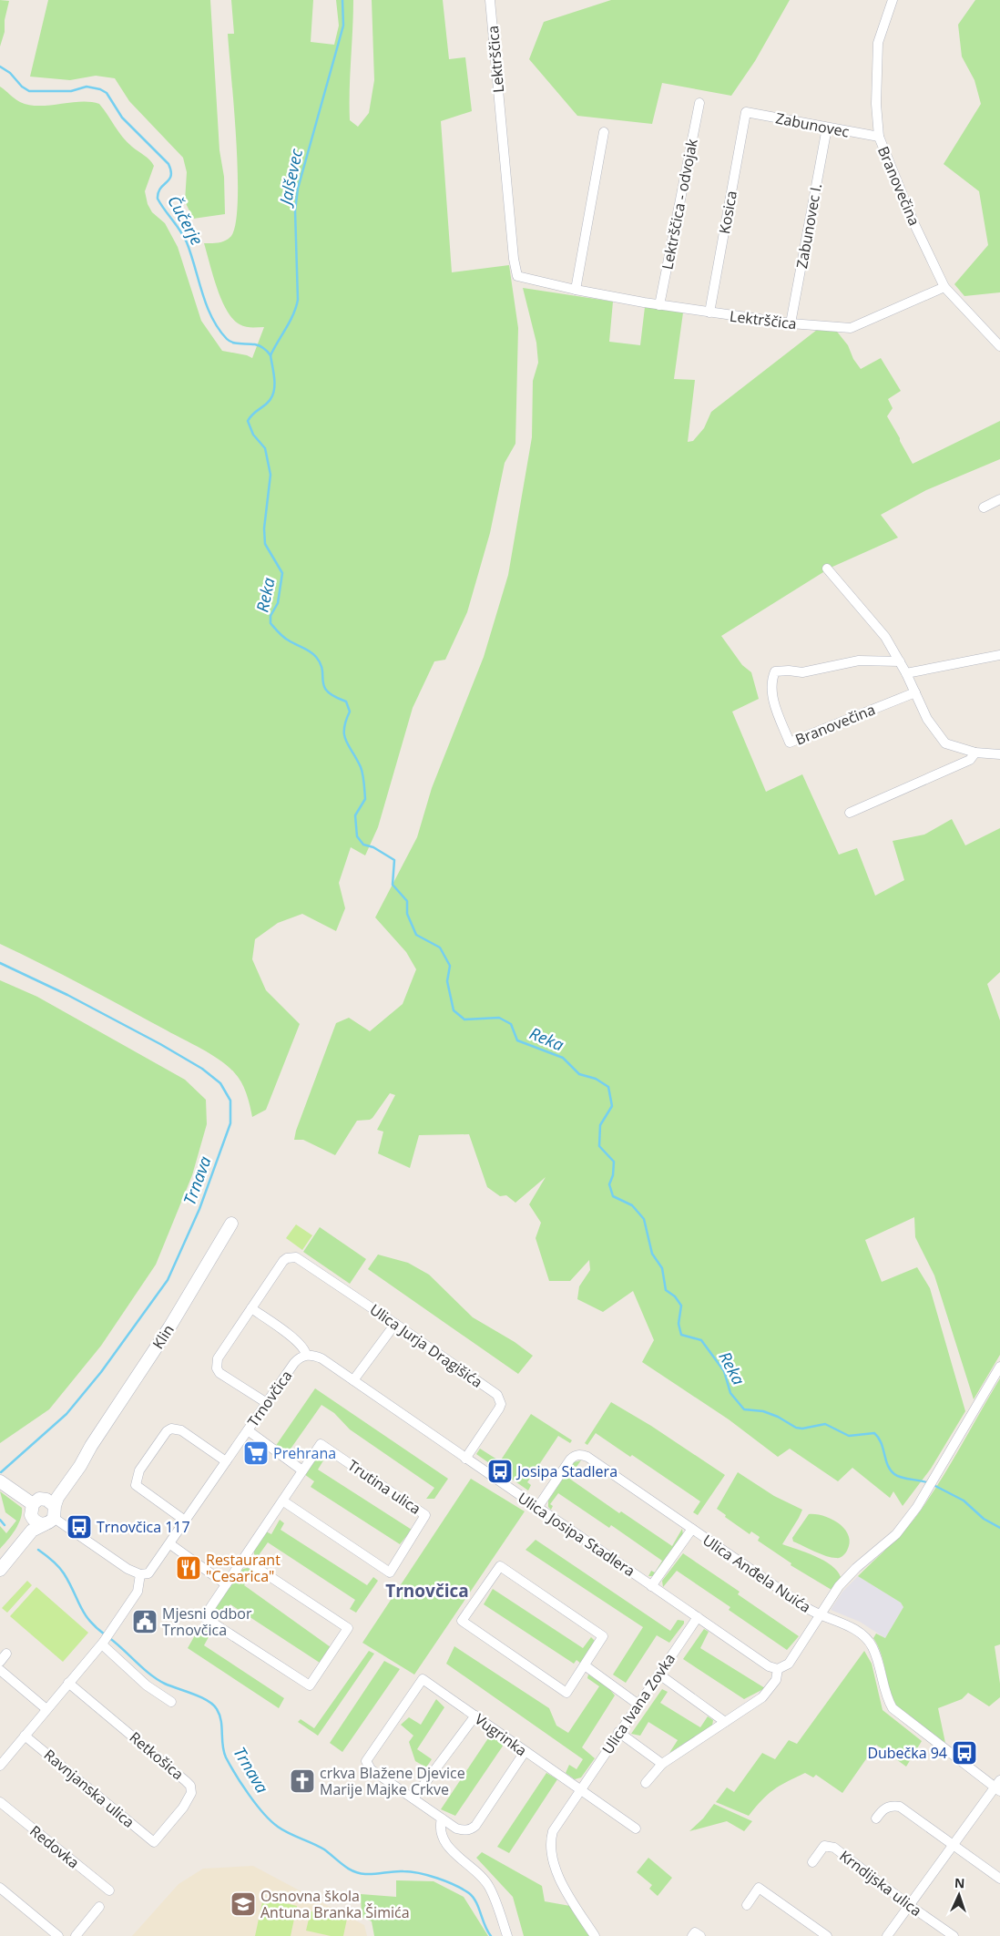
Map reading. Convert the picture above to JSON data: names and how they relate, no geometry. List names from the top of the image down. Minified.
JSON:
{"streets":{"street":["Lektrščica","Zabunovec","Branovečina","Lektrščica - odvojak","Kosica","Zabunovec I.","Klin","Ulica Jurja Dragišića","Trnovčica","Trutina ulica","Ulica Josipa Stadlera","Ulica Anđela Nuića","Ulica Ivana Zovka","Vugrinka","Retkošica","Ravnjanska ulica","Redovka","Krndijska ulica"]},"crossings":[["Lektrščica","Branovečina"],["Lektrščica","Lektrščica - odvojak"],["Lektrščica","Kosica"],["Lektrščica","Zabunovec I."],["Zabunovec","Branovečina"],["Zabunovec","Kosica"],["Zabunovec","Zabunovec I."],["Ulica Jurja Dragišića","Ulica Josipa Stadlera"],["Trnovčica","Ulica Josipa Stadlera"],["Ulica Josipa Stadlera","Ulica Anđela Nuića"],["Ulica Josipa Stadlera","Ulica Ivana Zovka"],["Ulica Ivana Zovka","Vugrinka"],["Retkošica","Ravnjanska ulica"]],"districts":["Trnovčica"],"water":["Jalševec","Čučerje","Reka","Trnava"],"places":{"supermarket":["Prehrana"],"bus stop":["Josipa Stadlera","Trnovčica 117","Dubečka 94"],"restaurant":["Restaurant \"Cesarica\""],"public building":["Mjesni odbor Trnovčica"],"church":["crkva Blažene Djevice Marije Majke Crkve"],"school or university":["Osnovna škola Antuna Branka Šimića"]},"north":"top"}
